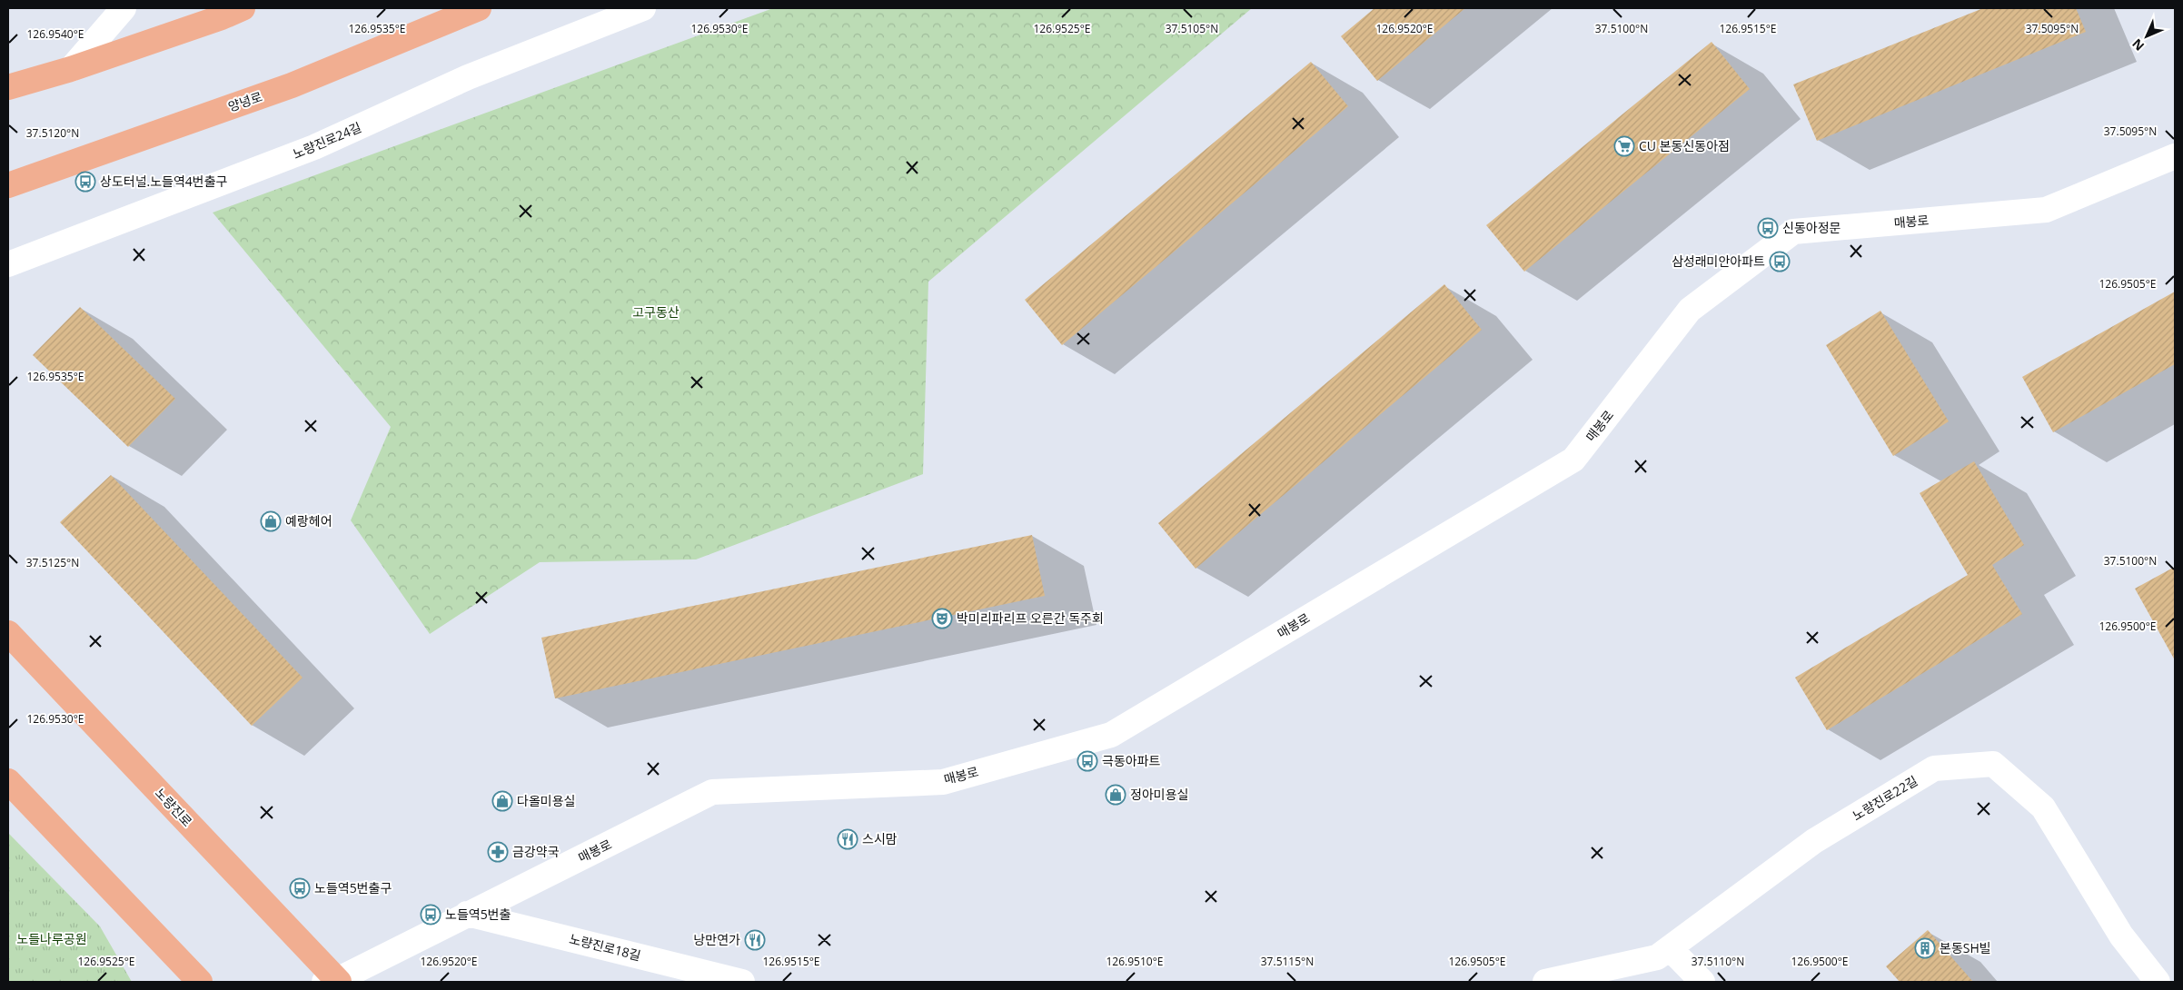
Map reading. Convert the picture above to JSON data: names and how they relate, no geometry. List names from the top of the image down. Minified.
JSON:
{"streets":{"main road":["양녕로","노량진로"],"street":["노량진로24길","매봉로","노량진로22길","노량진로18길"]},"crossings":[["매봉로","노량진로"],["매봉로","노량진로18길"]],"parks":["고구동산","노들나루공원"],"places":{"supermarket":["CU 본동신동아점"],"bus stop":["상도터널.노들역4번출구","신동아정문","삼성래미안아파트","극동아파트","노들역5번출구","노들역5번출"],"shop":["예랑헤어","정아미용실","다올미용실"],"theatre":["박미리파리프 오른간 독주회"],"restaurant":["스시맘","낭만연가"],"pharmacy":["금강약국"],"building":["본동SH빌"]},"north":"bottom left","coordinates":["37.5095°N","126.9535°E","126.9530°E","126.9525°E","37.5105°N","126.9520°E","37.5100°N","126.9515°E","126.9540°E","37.5120°N","126.9505°E","37.5125°N","126.9500°E","126.9510°E","37.5110°N","37.5115°N"]}
